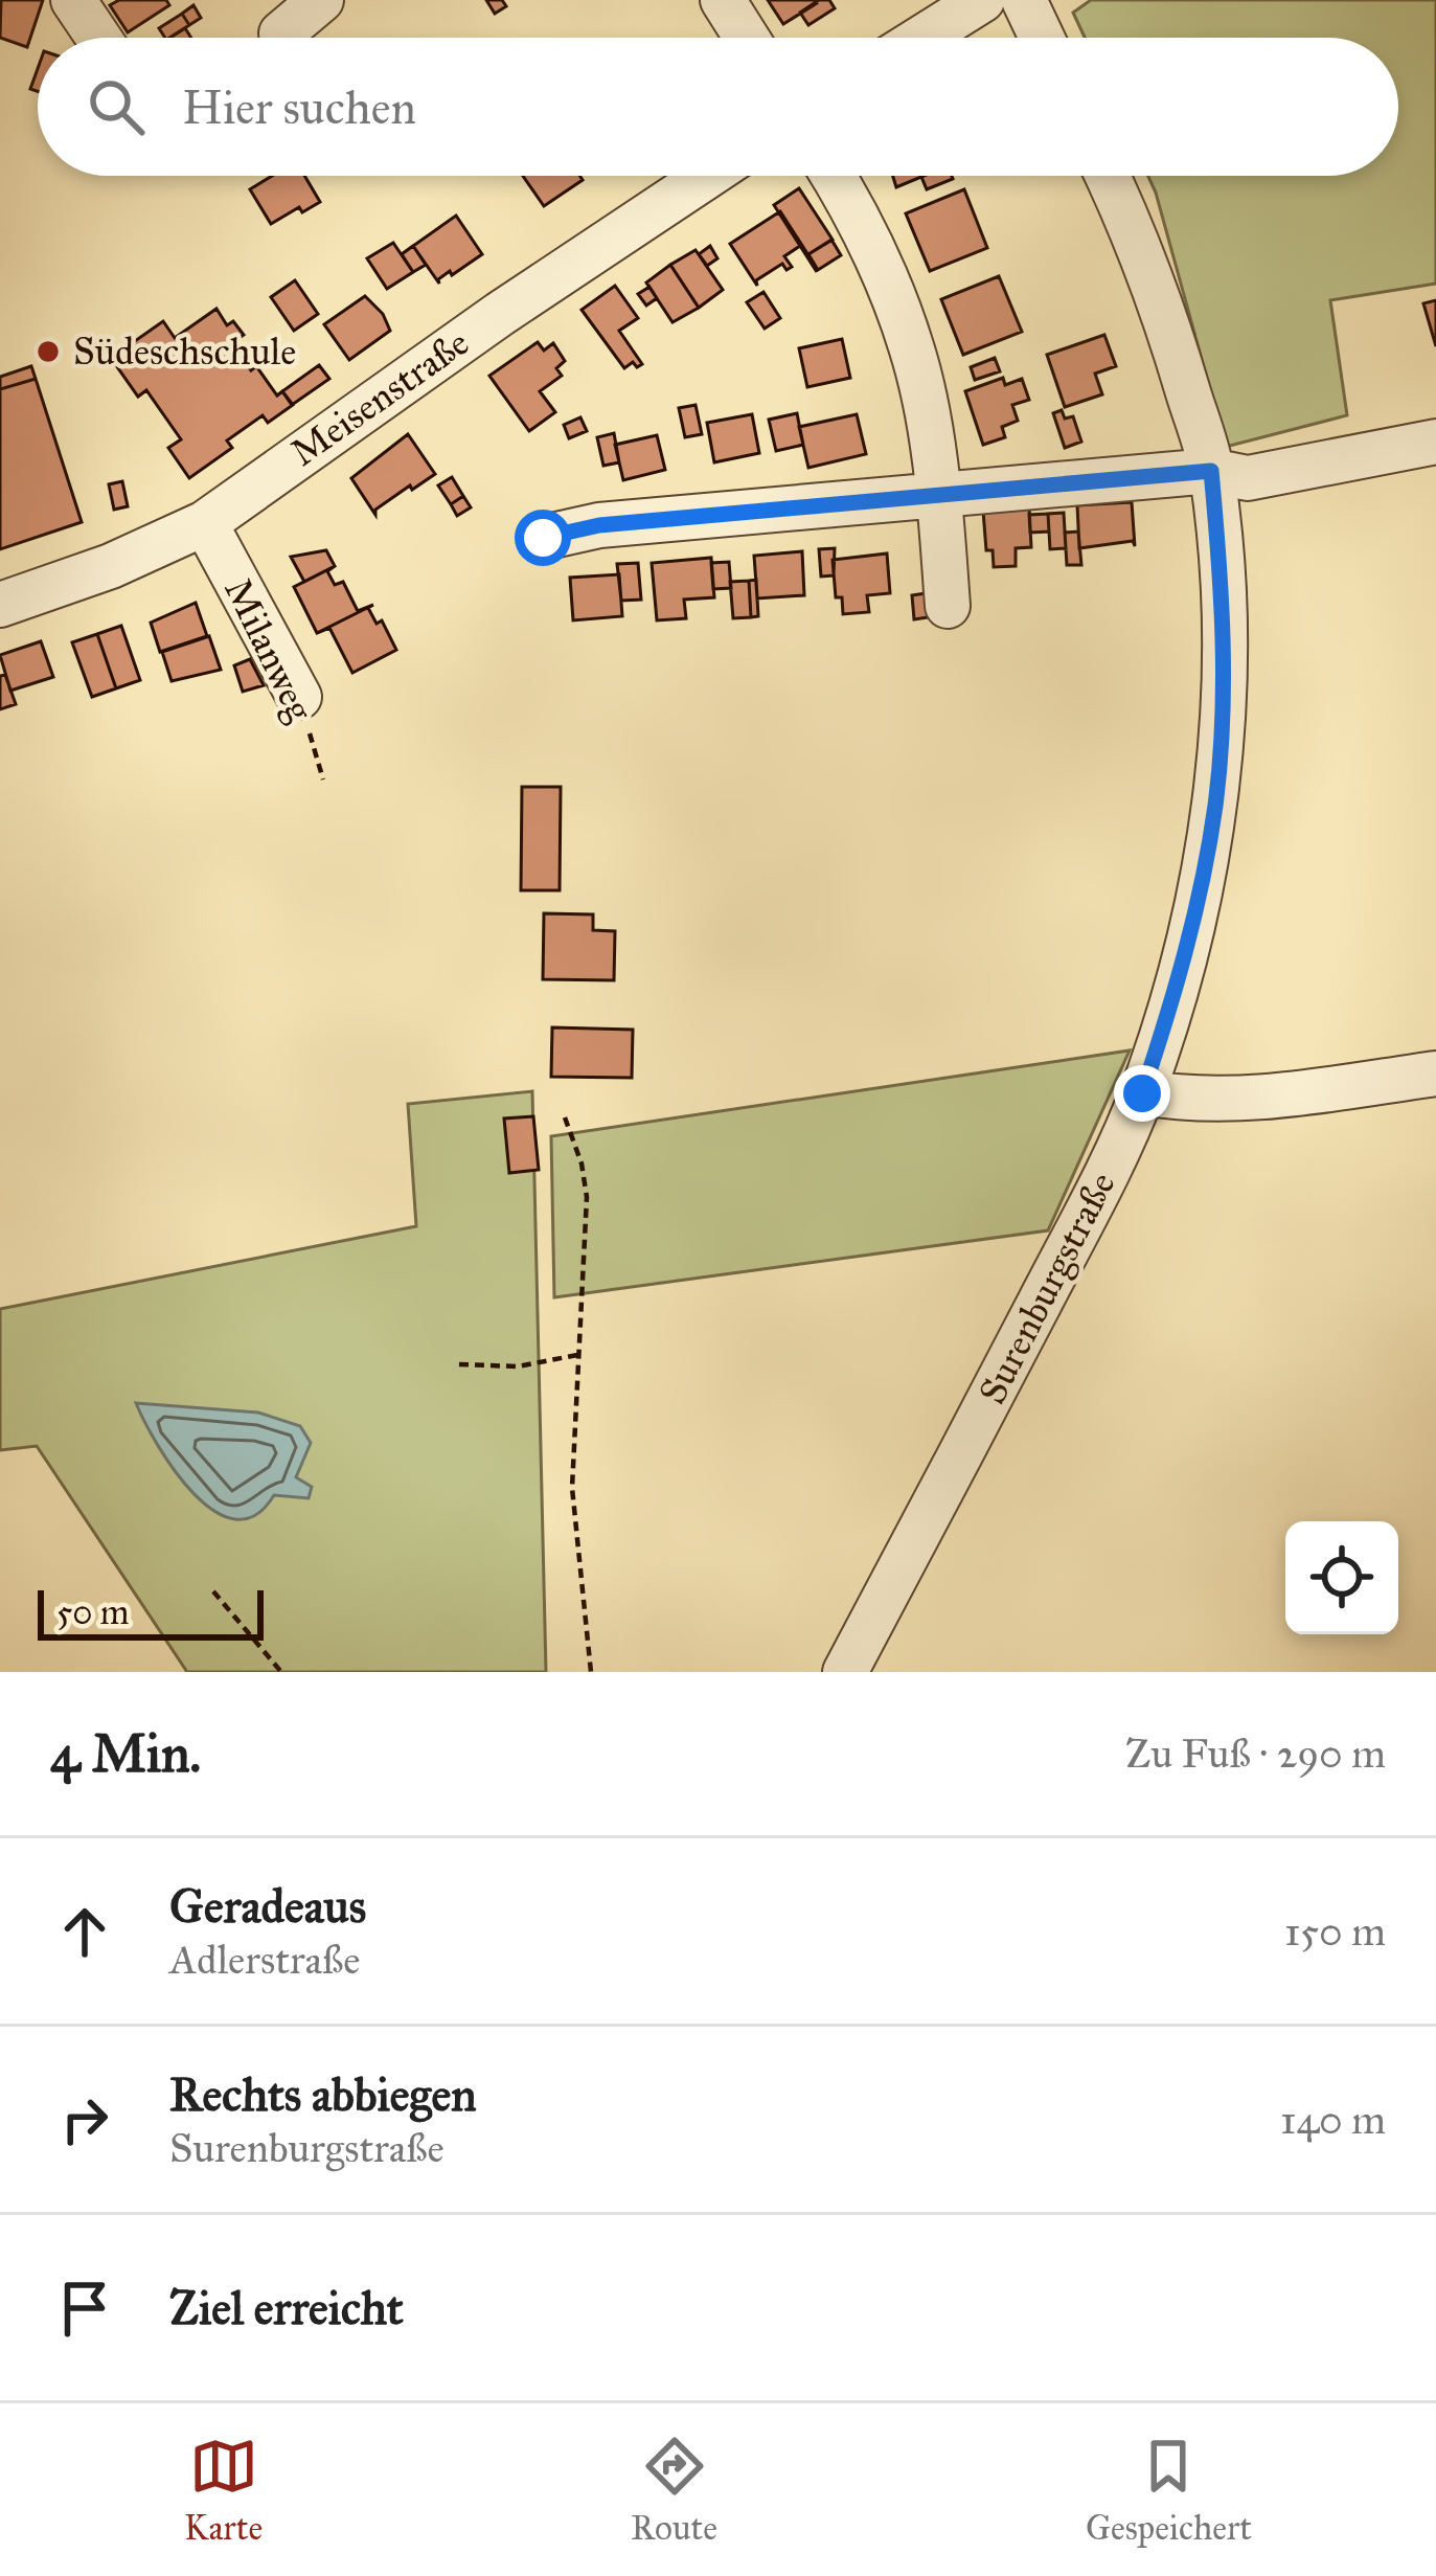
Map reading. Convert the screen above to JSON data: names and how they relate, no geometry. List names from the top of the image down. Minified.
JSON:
{"streets":{"street":["Meisenstraße","Milanweg","Surenburgstraße"]},"crossings":[["Meisenstraße","Milanweg"]],"places":["Südeschschule"],"scale_bar":"50 m","page":{"search":"Hier suchen","scale":"50 m","heading":["4 Min.","Zu Fuß · 290 m"],"list":[["Geradeaus","Adlerstraße","150 m"],["Rechts abbiegen","Surenburgstraße","140 m"],"Ziel erreicht"],"nav":["Karte","Route","Gespeichert"]}}
